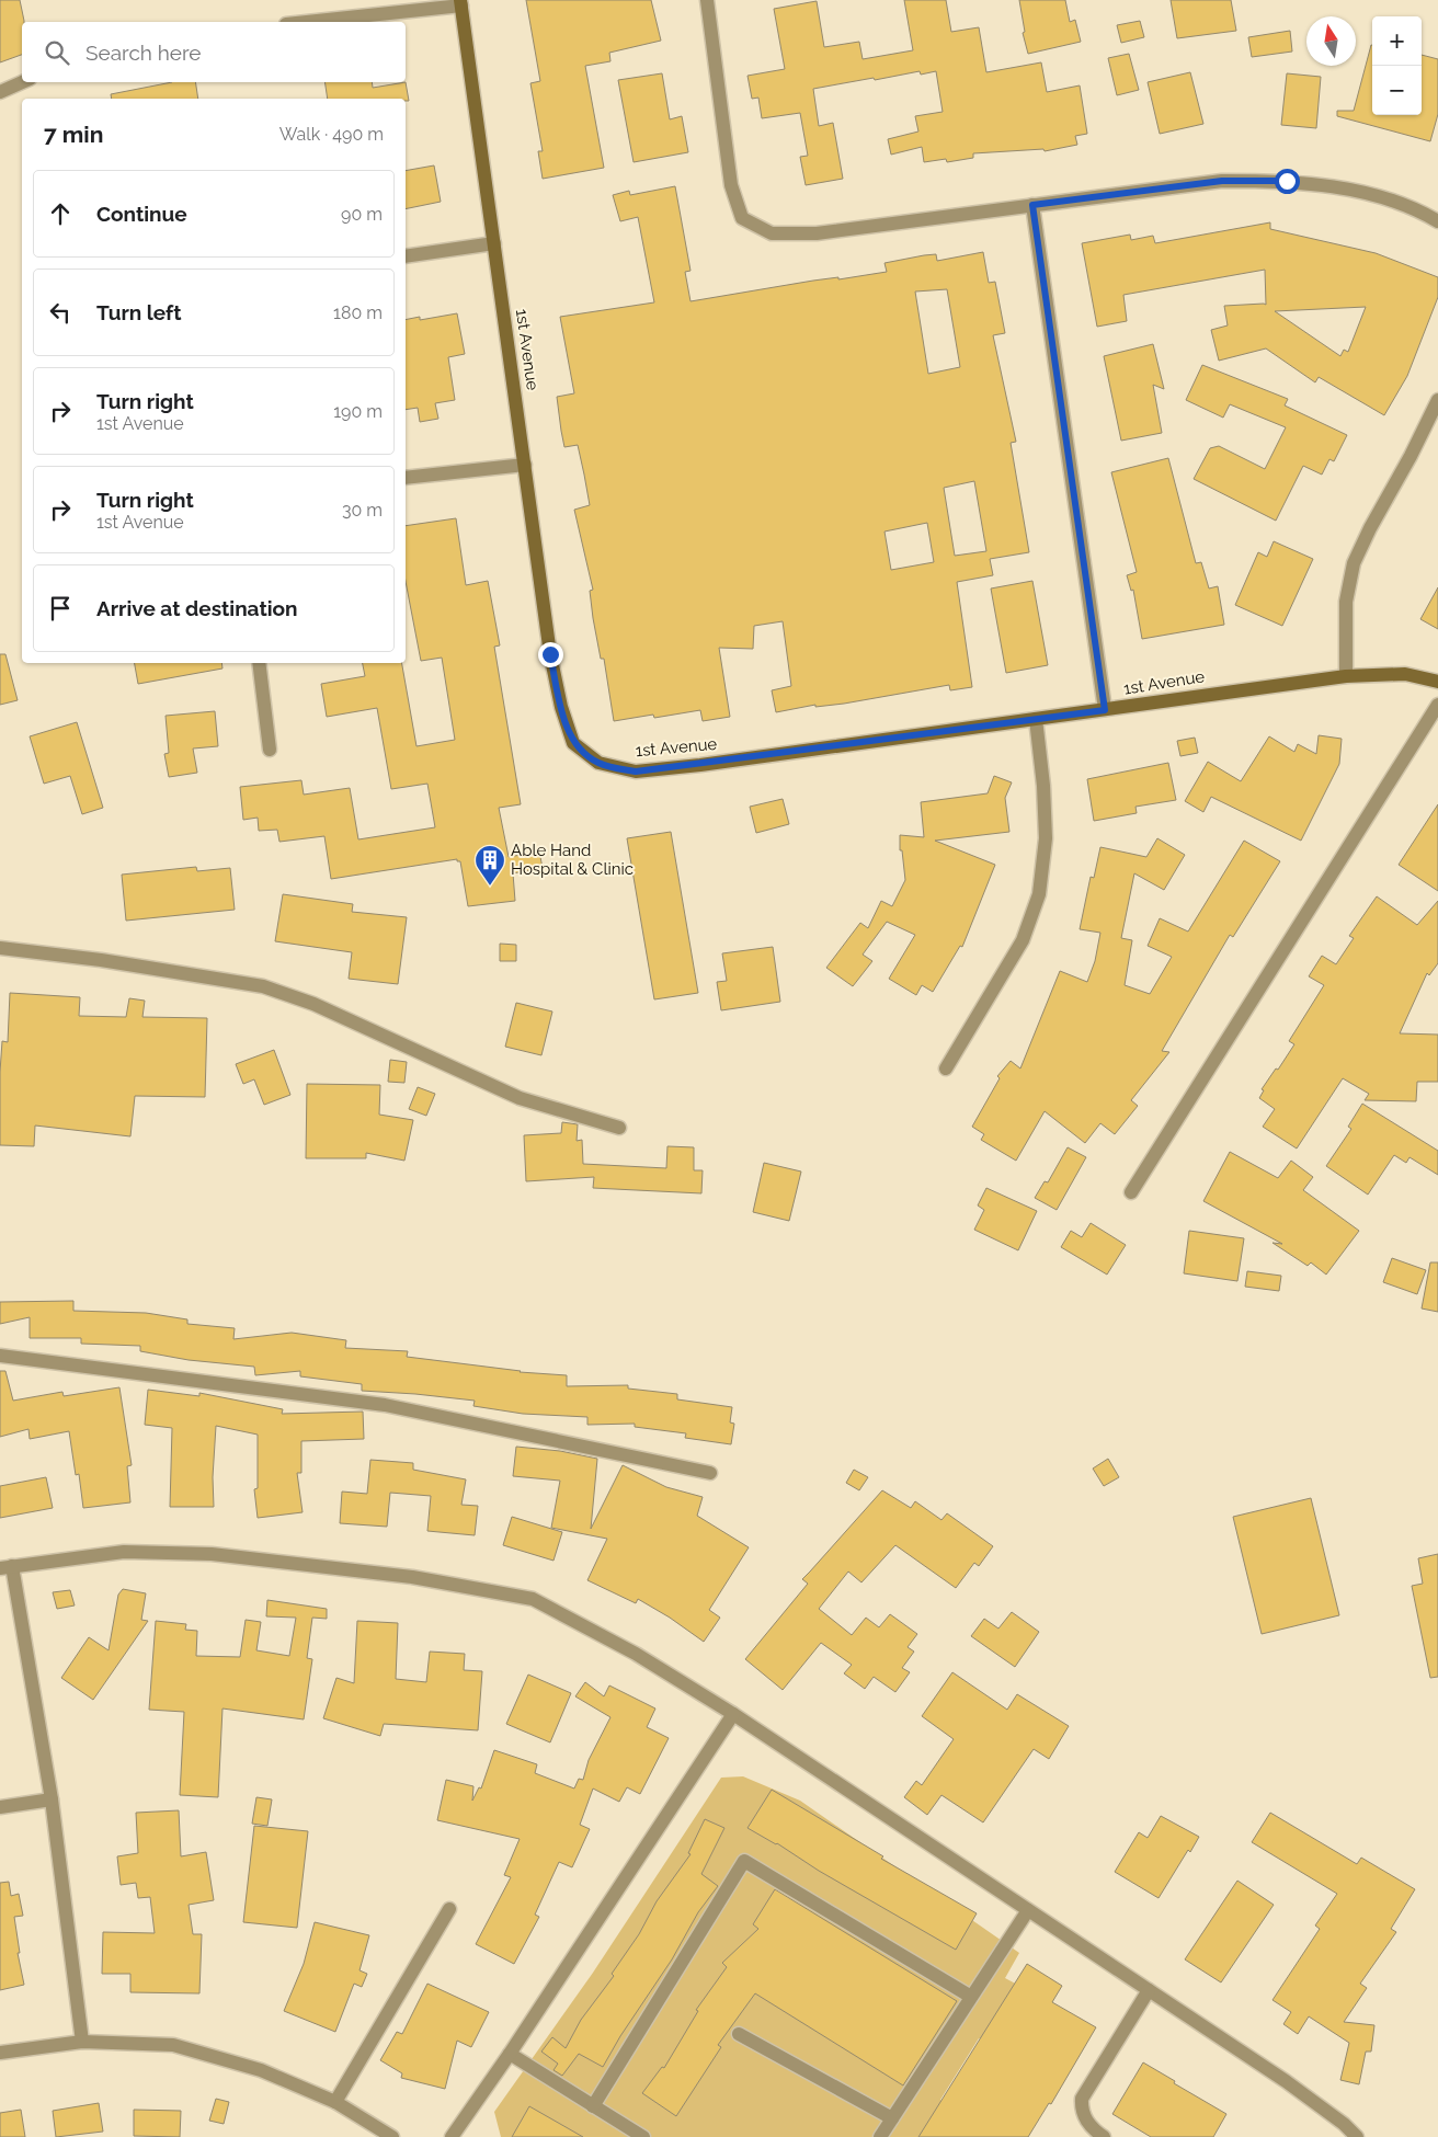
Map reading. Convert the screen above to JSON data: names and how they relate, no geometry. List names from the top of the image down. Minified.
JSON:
{"streets":{"street":["1st Avenue"]},"places":{"building":["Able Hand Hospital & Clinic"]},"north":"top","page":{"map_buttons":["+","−"],"search":"Search here","heading":["7 min","Walk · 490 m"],"list":[["Continue","90 m"],["Turn left","180 m"],["Turn right","1st Avenue","190 m"],["Turn right","1st Avenue","30 m"],"Arrive at destination"]}}
